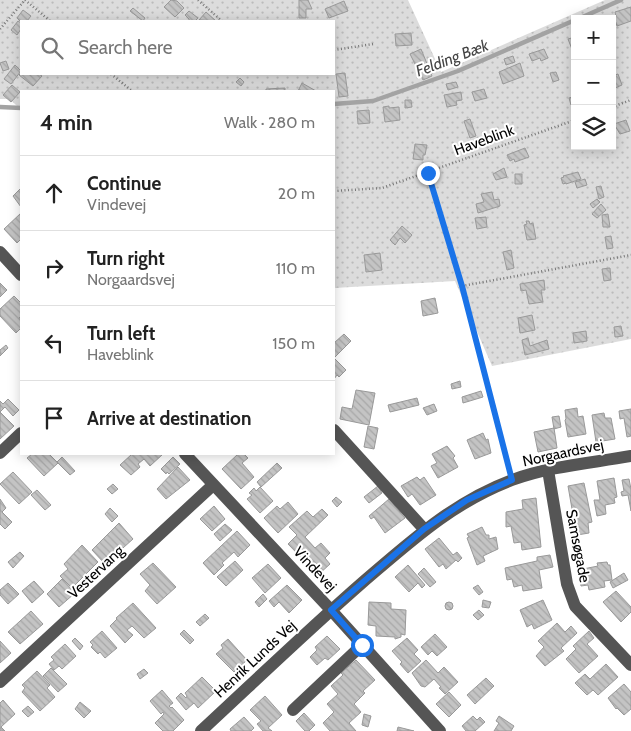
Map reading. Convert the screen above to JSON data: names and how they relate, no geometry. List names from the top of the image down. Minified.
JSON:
{"streets":{"street":["Norgaardsvej","Samsøgade","Vindevej","Vestervang","Henrik Lunds Vej"],"path":["Haveblink"]},"crossings":[["Norgaardsvej","Samsøgade"],["Norgaardsvej","Vindevej"],["Norgaardsvej","Henrik Lunds Vej"],["Vindevej","Vestervang"],["Vindevej","Henrik Lunds Vej"]],"water":["Felding Bæk"],"page":{"map_buttons":["+","−"],"search":"Search here","heading":["4 min","Walk · 280 m"],"list":[["Continue","Vindevej","20 m"],["Turn right","Norgaardsvej","110 m"],["Turn left","Haveblink","150 m"],"Arrive at destination"]}}
